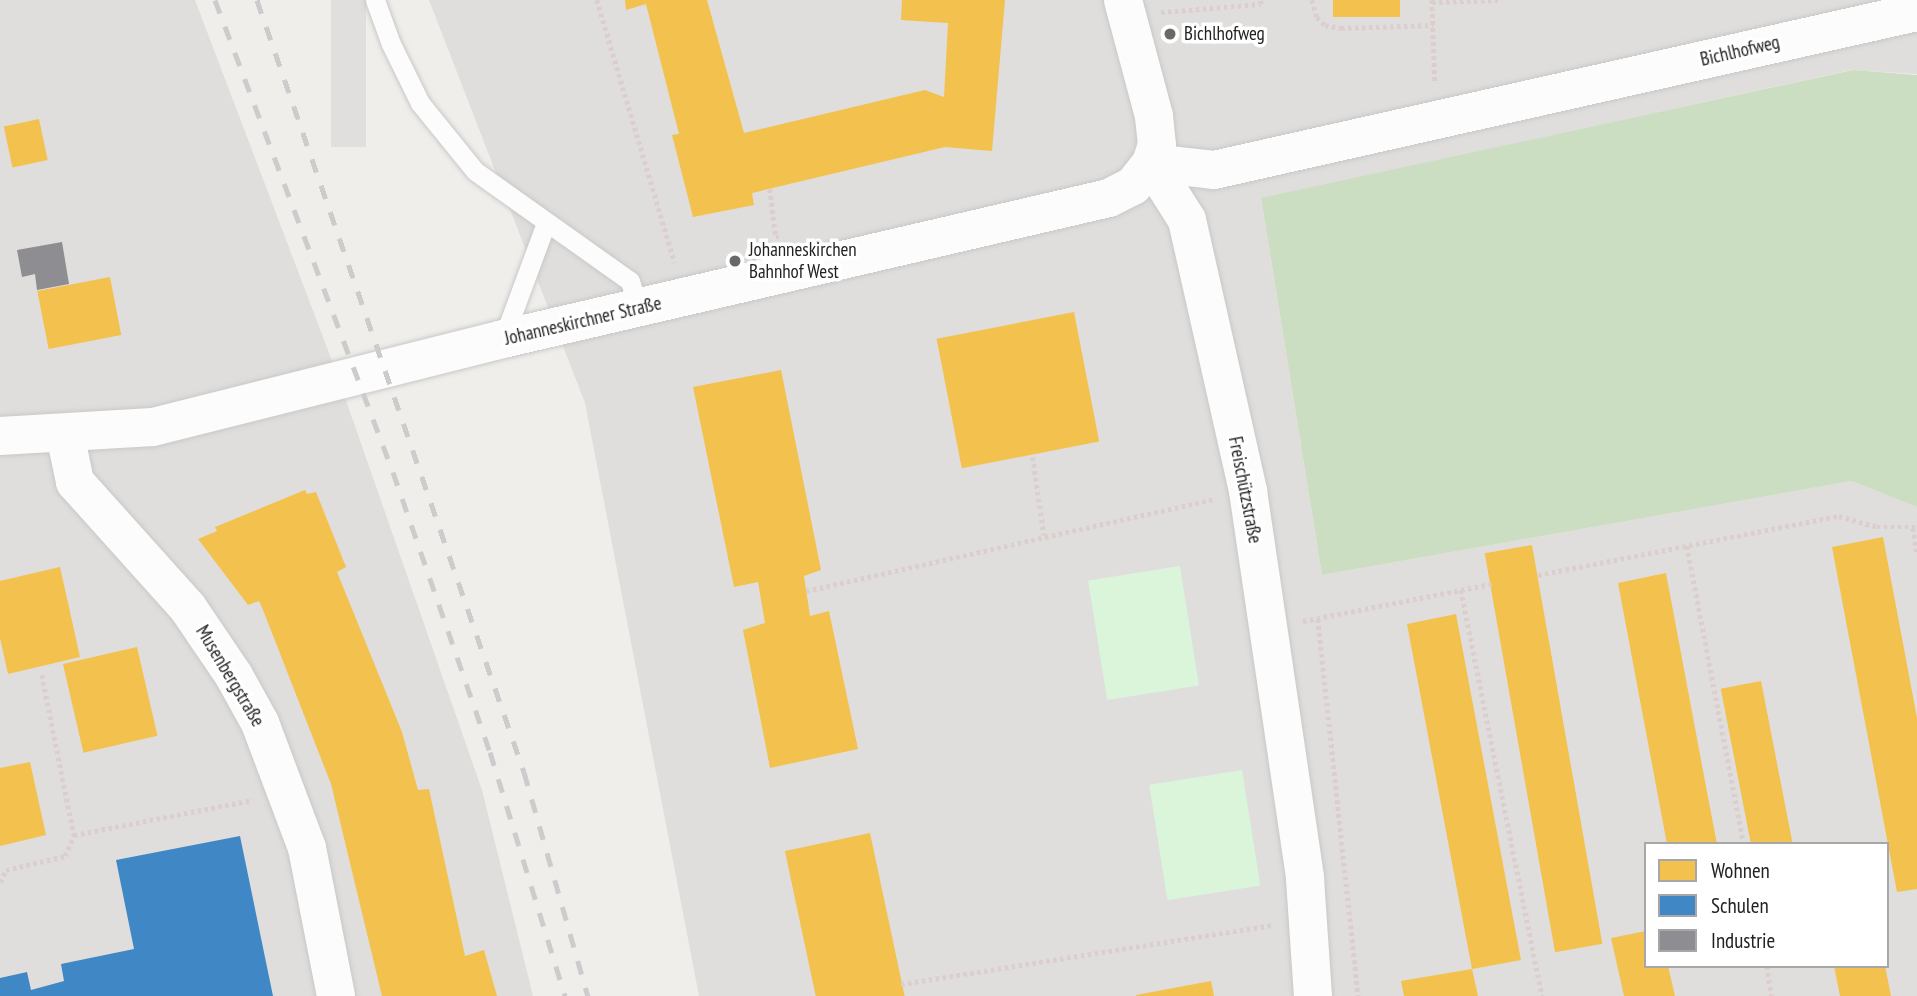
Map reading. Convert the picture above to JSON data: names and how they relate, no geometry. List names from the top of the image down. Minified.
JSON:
{"streets":{"street":["Bichlhofweg","Johanneskirchner Straße","Freischützstraße","Musenbergstraße"]},"crossings":[["Bichlhofweg","Johanneskirchner Straße"],["Bichlhofweg","Freischützstraße"],["Johanneskirchner Straße","Freischützstraße"],["Johanneskirchner Straße","Musenbergstraße"]],"places":["Bichlhofweg","Johanneskirchen Bahnhof West"],"legend":["Wohnen","Schulen","Industrie"]}
